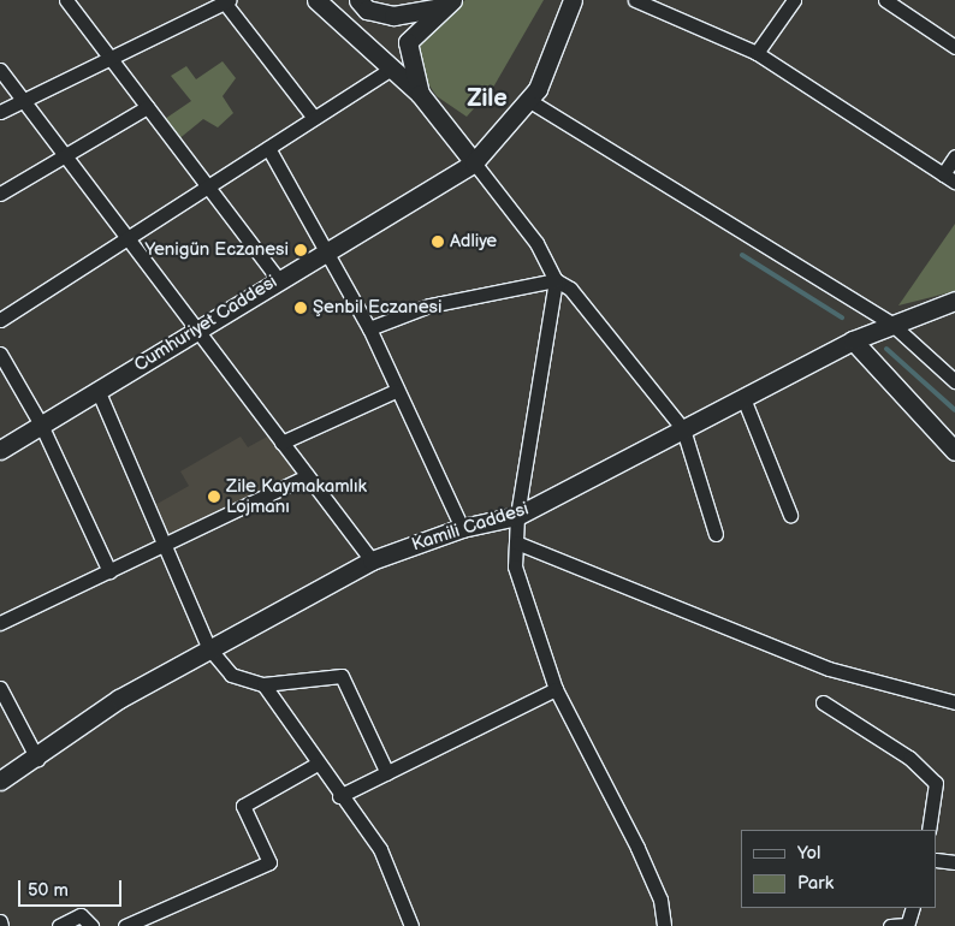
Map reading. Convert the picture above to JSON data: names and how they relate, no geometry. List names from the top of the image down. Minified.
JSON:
{"streets":{"street":["Cumhuriyet Caddesi","Kamili Caddesi"]},"districts":["Zile"],"places":["Adliye","Yenigün Eczanesi","Şenbil Eczanesi","Zile Kaymakamlık Lojmanı"],"legend":["Yol","Park"],"scale_bar":"50 m"}
